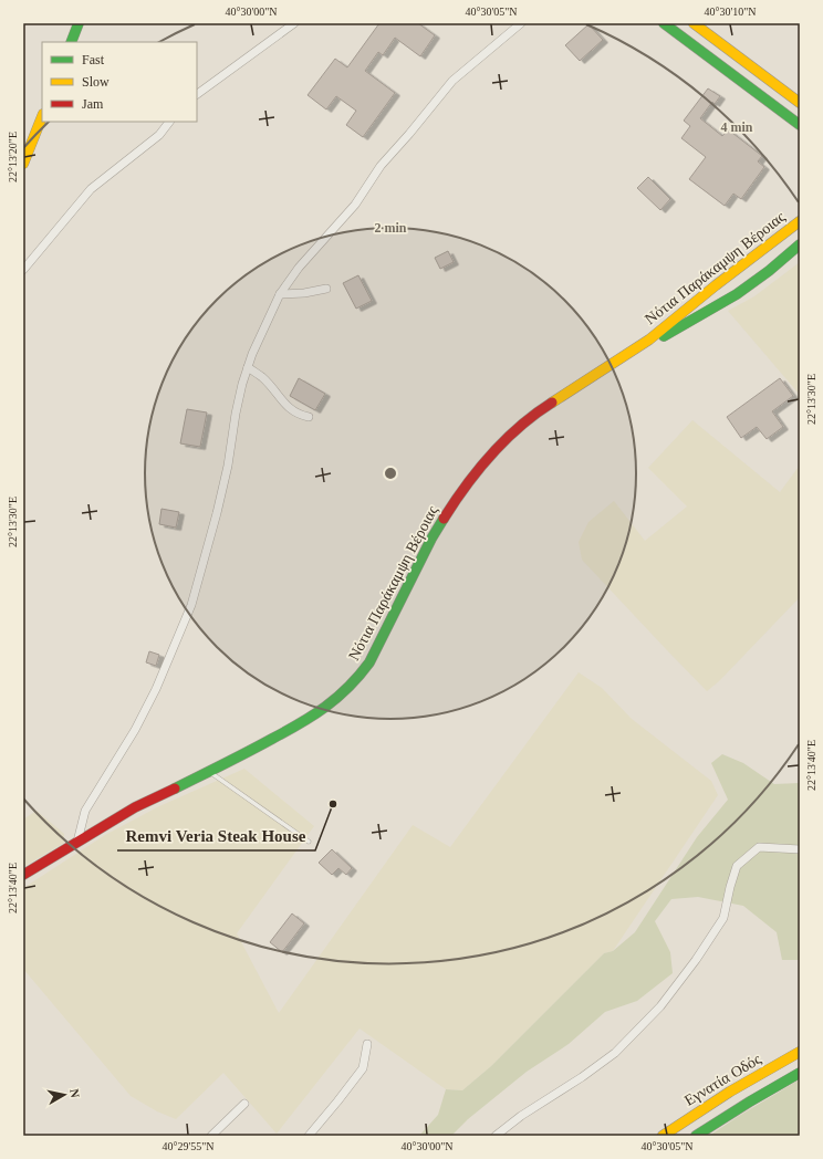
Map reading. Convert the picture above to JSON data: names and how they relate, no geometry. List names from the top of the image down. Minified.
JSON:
{"streets":{"main road":["Νότια Παράκαμψη Βέροιας","Εγνατία Οδός"]},"places":["Remvi Veria Steak House"],"legend":["Fast","Slow","Jam"],"north":"right","coordinates":["40°30'00\"N","40°30'05\"N","40°30'10\"N","22°13'20\"E","22°13'30\"E","22°13'40\"E","40°29'55\"N"],"rings":["4 min","2 min"]}
